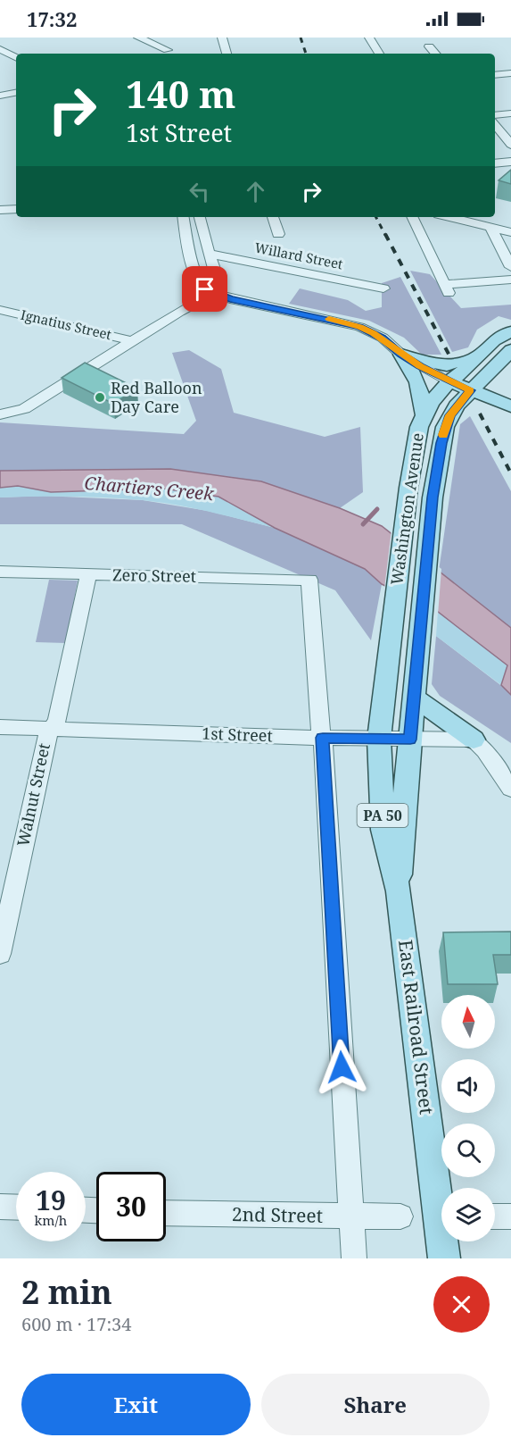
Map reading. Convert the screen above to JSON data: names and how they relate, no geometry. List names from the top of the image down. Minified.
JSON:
{"streets":{"main road":["Washington Avenue","PA 50","East Railroad Street"],"street":["Willard Street","Ignatius Street","Zero Street","1st Street","Walnut Street","2nd Street"]},"crossings":[["Washington Avenue","East Railroad Street"],["Zero Street","1st Street"],["Zero Street","Walnut Street"],["1st Street","Walnut Street"],["1st Street","East Railroad Street"]],"water":["Chartiers Creek"],"places":["Red Balloon Day Care"],"north":"top","page":{"status":"17:32","turn":["140 m","1st Street"],"speed":"19 km/h","limit":"30","heading":["2 min","600 m · 17:34"],"buttons":["Exit","Share"]}}
